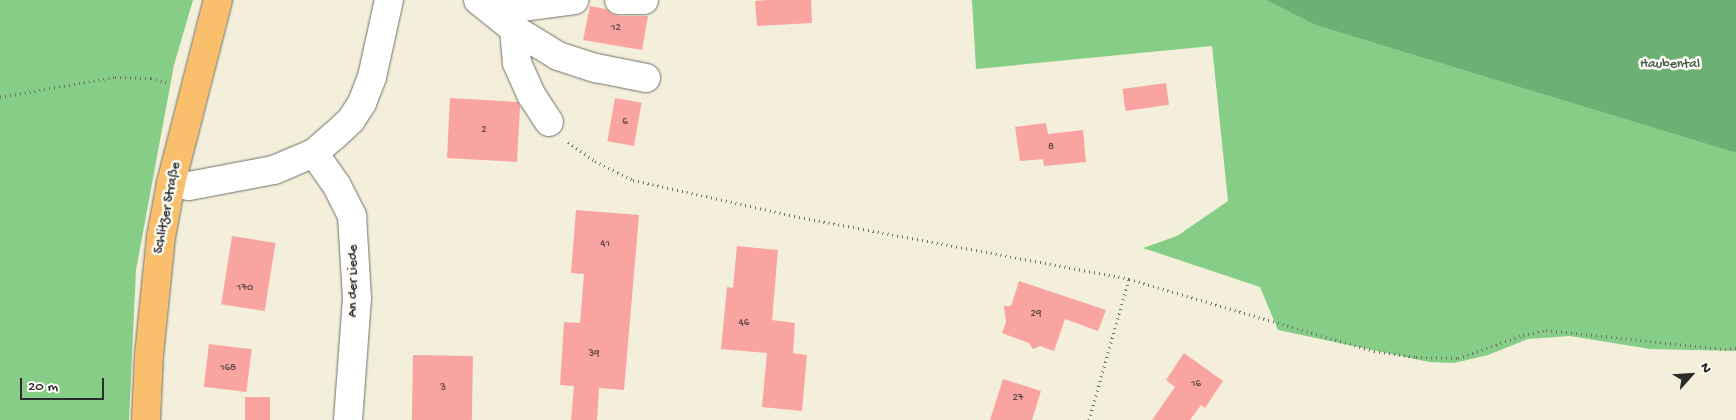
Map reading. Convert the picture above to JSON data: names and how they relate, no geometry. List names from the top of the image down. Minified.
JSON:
{"streets":{"main road":["Schlitzer Straße"],"street":["An der Liede"]},"parks":["Haubental"],"house_numbers":["12","6","2","8","41","170","29","46","39","168","16","3","27"],"scale_bar":"20 m","north":"top right"}
